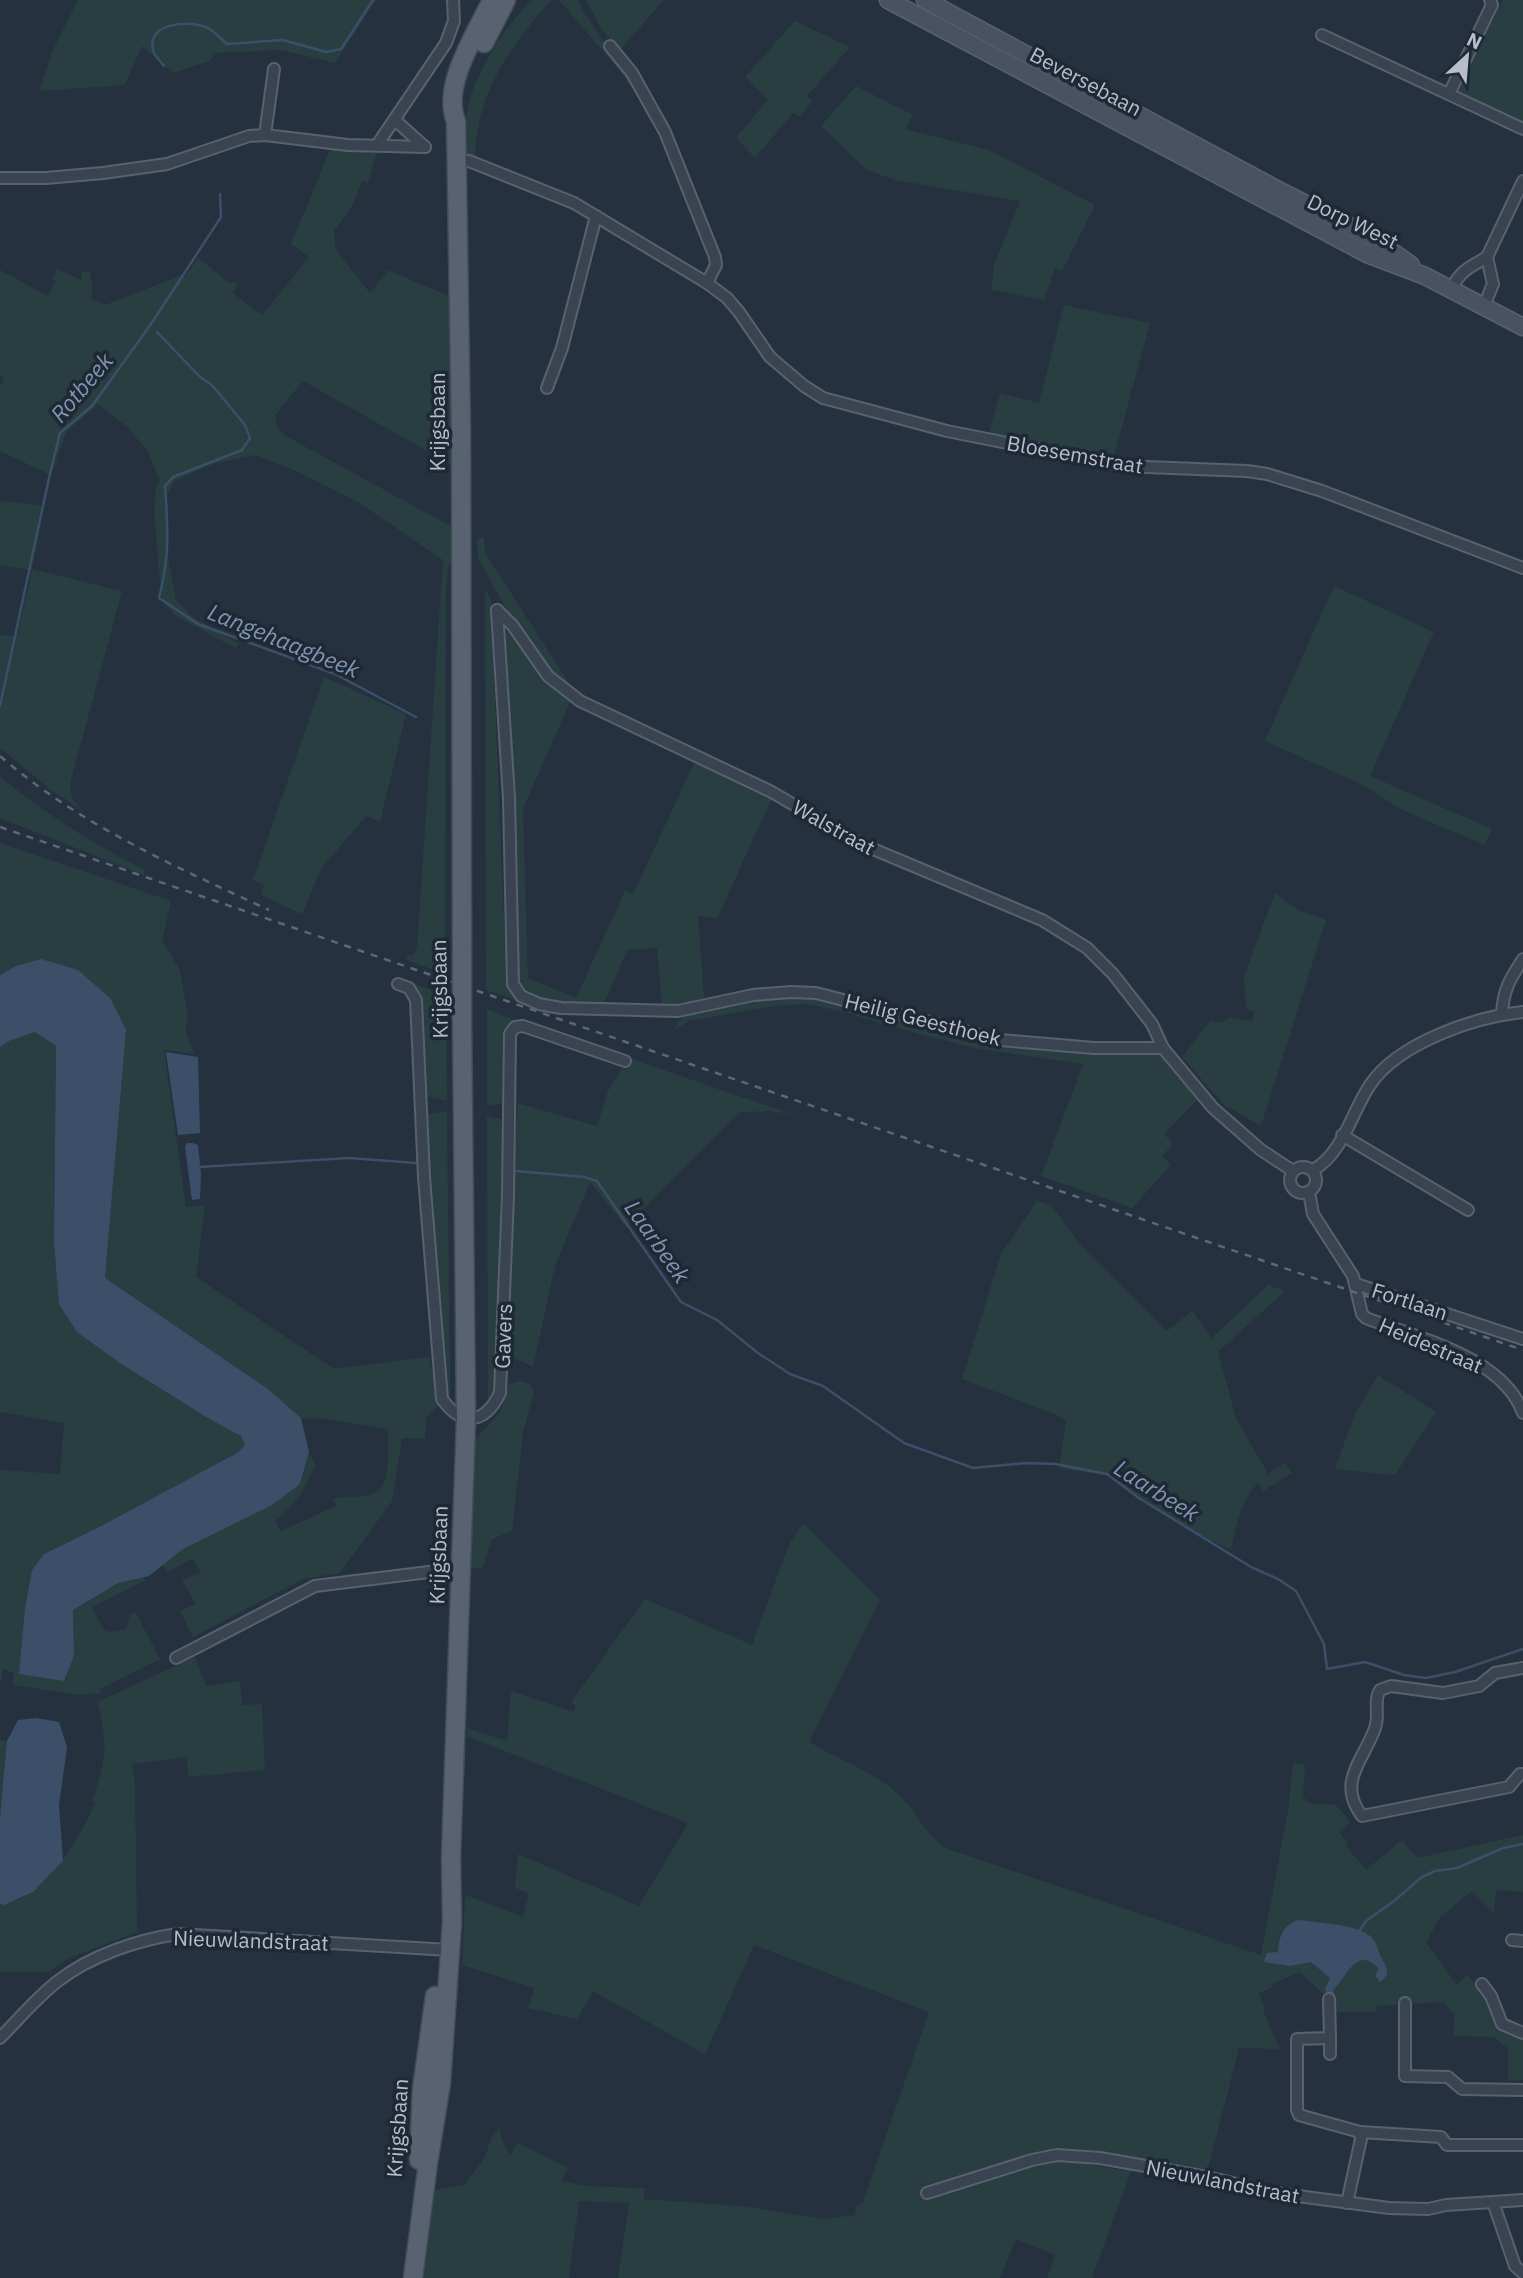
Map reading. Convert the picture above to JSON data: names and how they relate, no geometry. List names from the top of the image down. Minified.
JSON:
{"streets":{"main road":["Beversebaan","Dorp West","Krijgsbaan"],"street":["Bloesemstraat","Walstraat","Heilig Geesthoek","Fortlaan","Gavers","Heidestraat","Nieuwlandstraat"]},"crossings":[["Beversebaan","Dorp West"],["Krijgsbaan","Bloesemstraat"],["Krijgsbaan","Gavers"],["Krijgsbaan","Nieuwlandstraat"],["Walstraat","Heilig Geesthoek"],["Fortlaan","Heidestraat"]],"water":["Rotbeek","Langehaagbeek","Laarbeek"],"north":"top right"}
